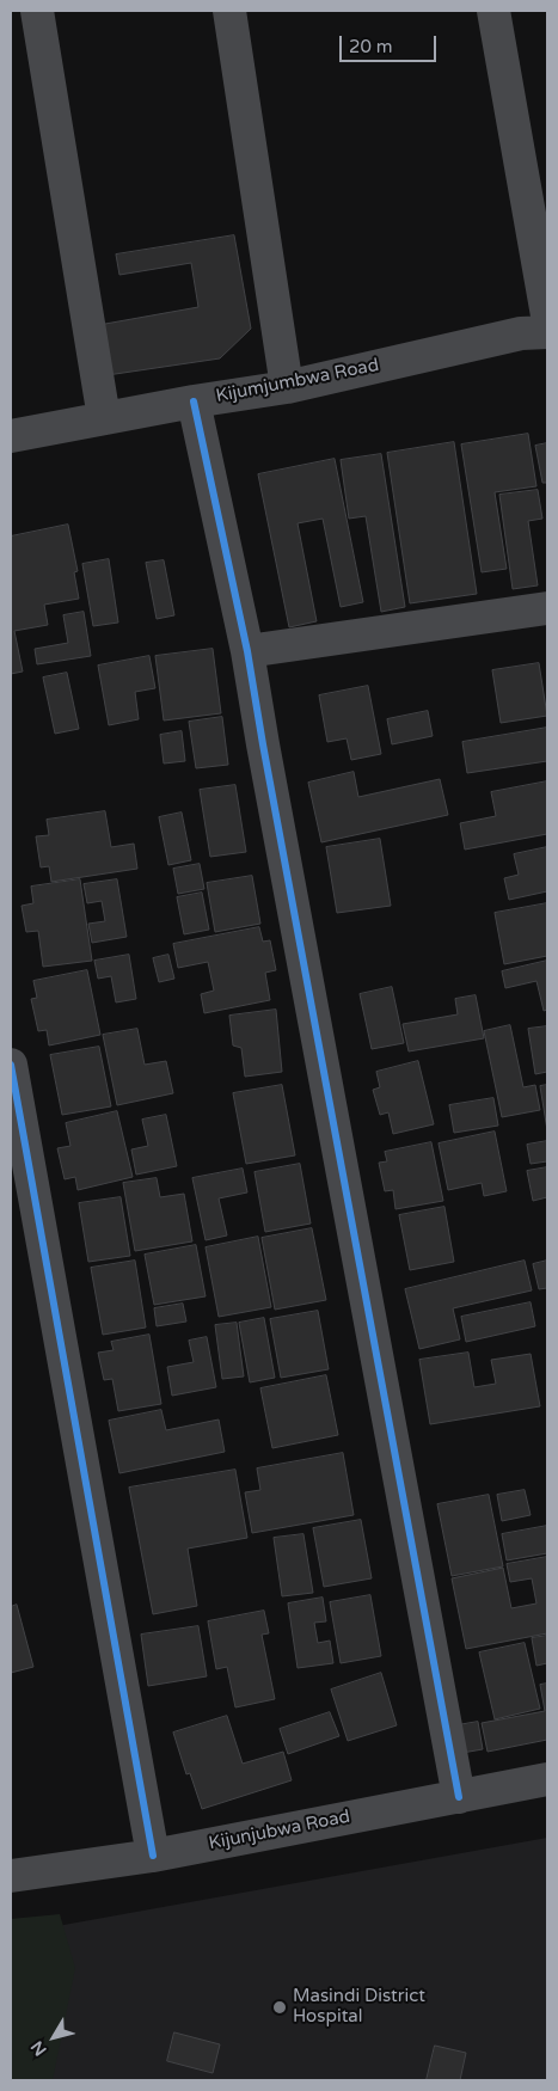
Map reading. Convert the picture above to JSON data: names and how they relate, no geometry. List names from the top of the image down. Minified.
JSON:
{"streets":{"street":["Kijumjumbwa Road","Kijunjubwa Road"]},"places":["Masindi District Hospital"],"scale_bar":"20 m","north":"bottom left"}
